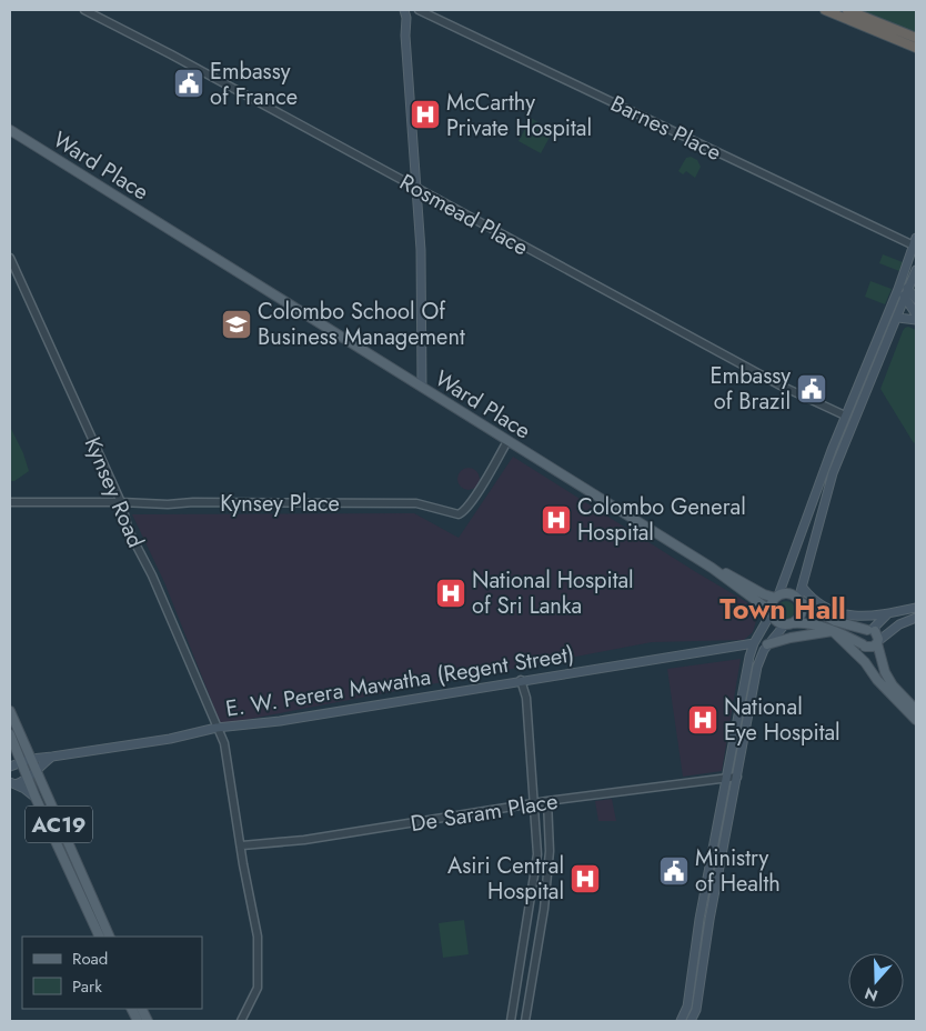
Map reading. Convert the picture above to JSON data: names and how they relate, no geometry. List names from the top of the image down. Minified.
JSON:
{"streets":{"main road":["Ward Place","E. W. Perera Mawatha (Regent Street)","AC19"],"street":["Barnes Place","Rosmead Place","Kynsey Road","Kynsey Place","De Saram Place"]},"crossings":[["Ward Place","Kynsey Place"],["Kynsey Road","Kynsey Place"],["Kynsey Road","E. W. Perera Mawatha (Regent Street)"],["Kynsey Road","De Saram Place"],["E. W. Perera Mawatha (Regent Street)","AC19"]],"districts":["Town Hall"],"places":{"public building":["Embassy of France","Embassy of Brazil","Ministry of Health"],"hospital":["McCarthy Private Hospital","Colombo General Hospital","National Hospital of Sri Lanka","National Eye Hospital","Asiri Central Hospital"],"school or university":["Colombo School Of Business Management"]},"legend":["Road","Park"],"north":"bottom"}
